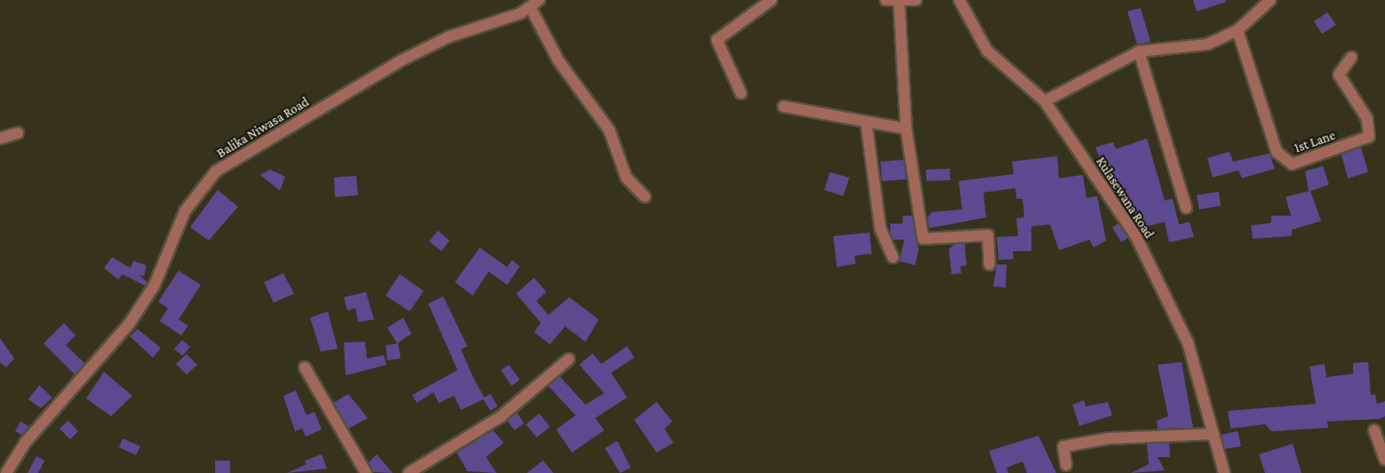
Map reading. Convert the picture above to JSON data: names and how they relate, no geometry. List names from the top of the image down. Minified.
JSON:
{"streets":{"street":["Balika Niwasa Road","1st Lane","Kulasewana Road"]}}
